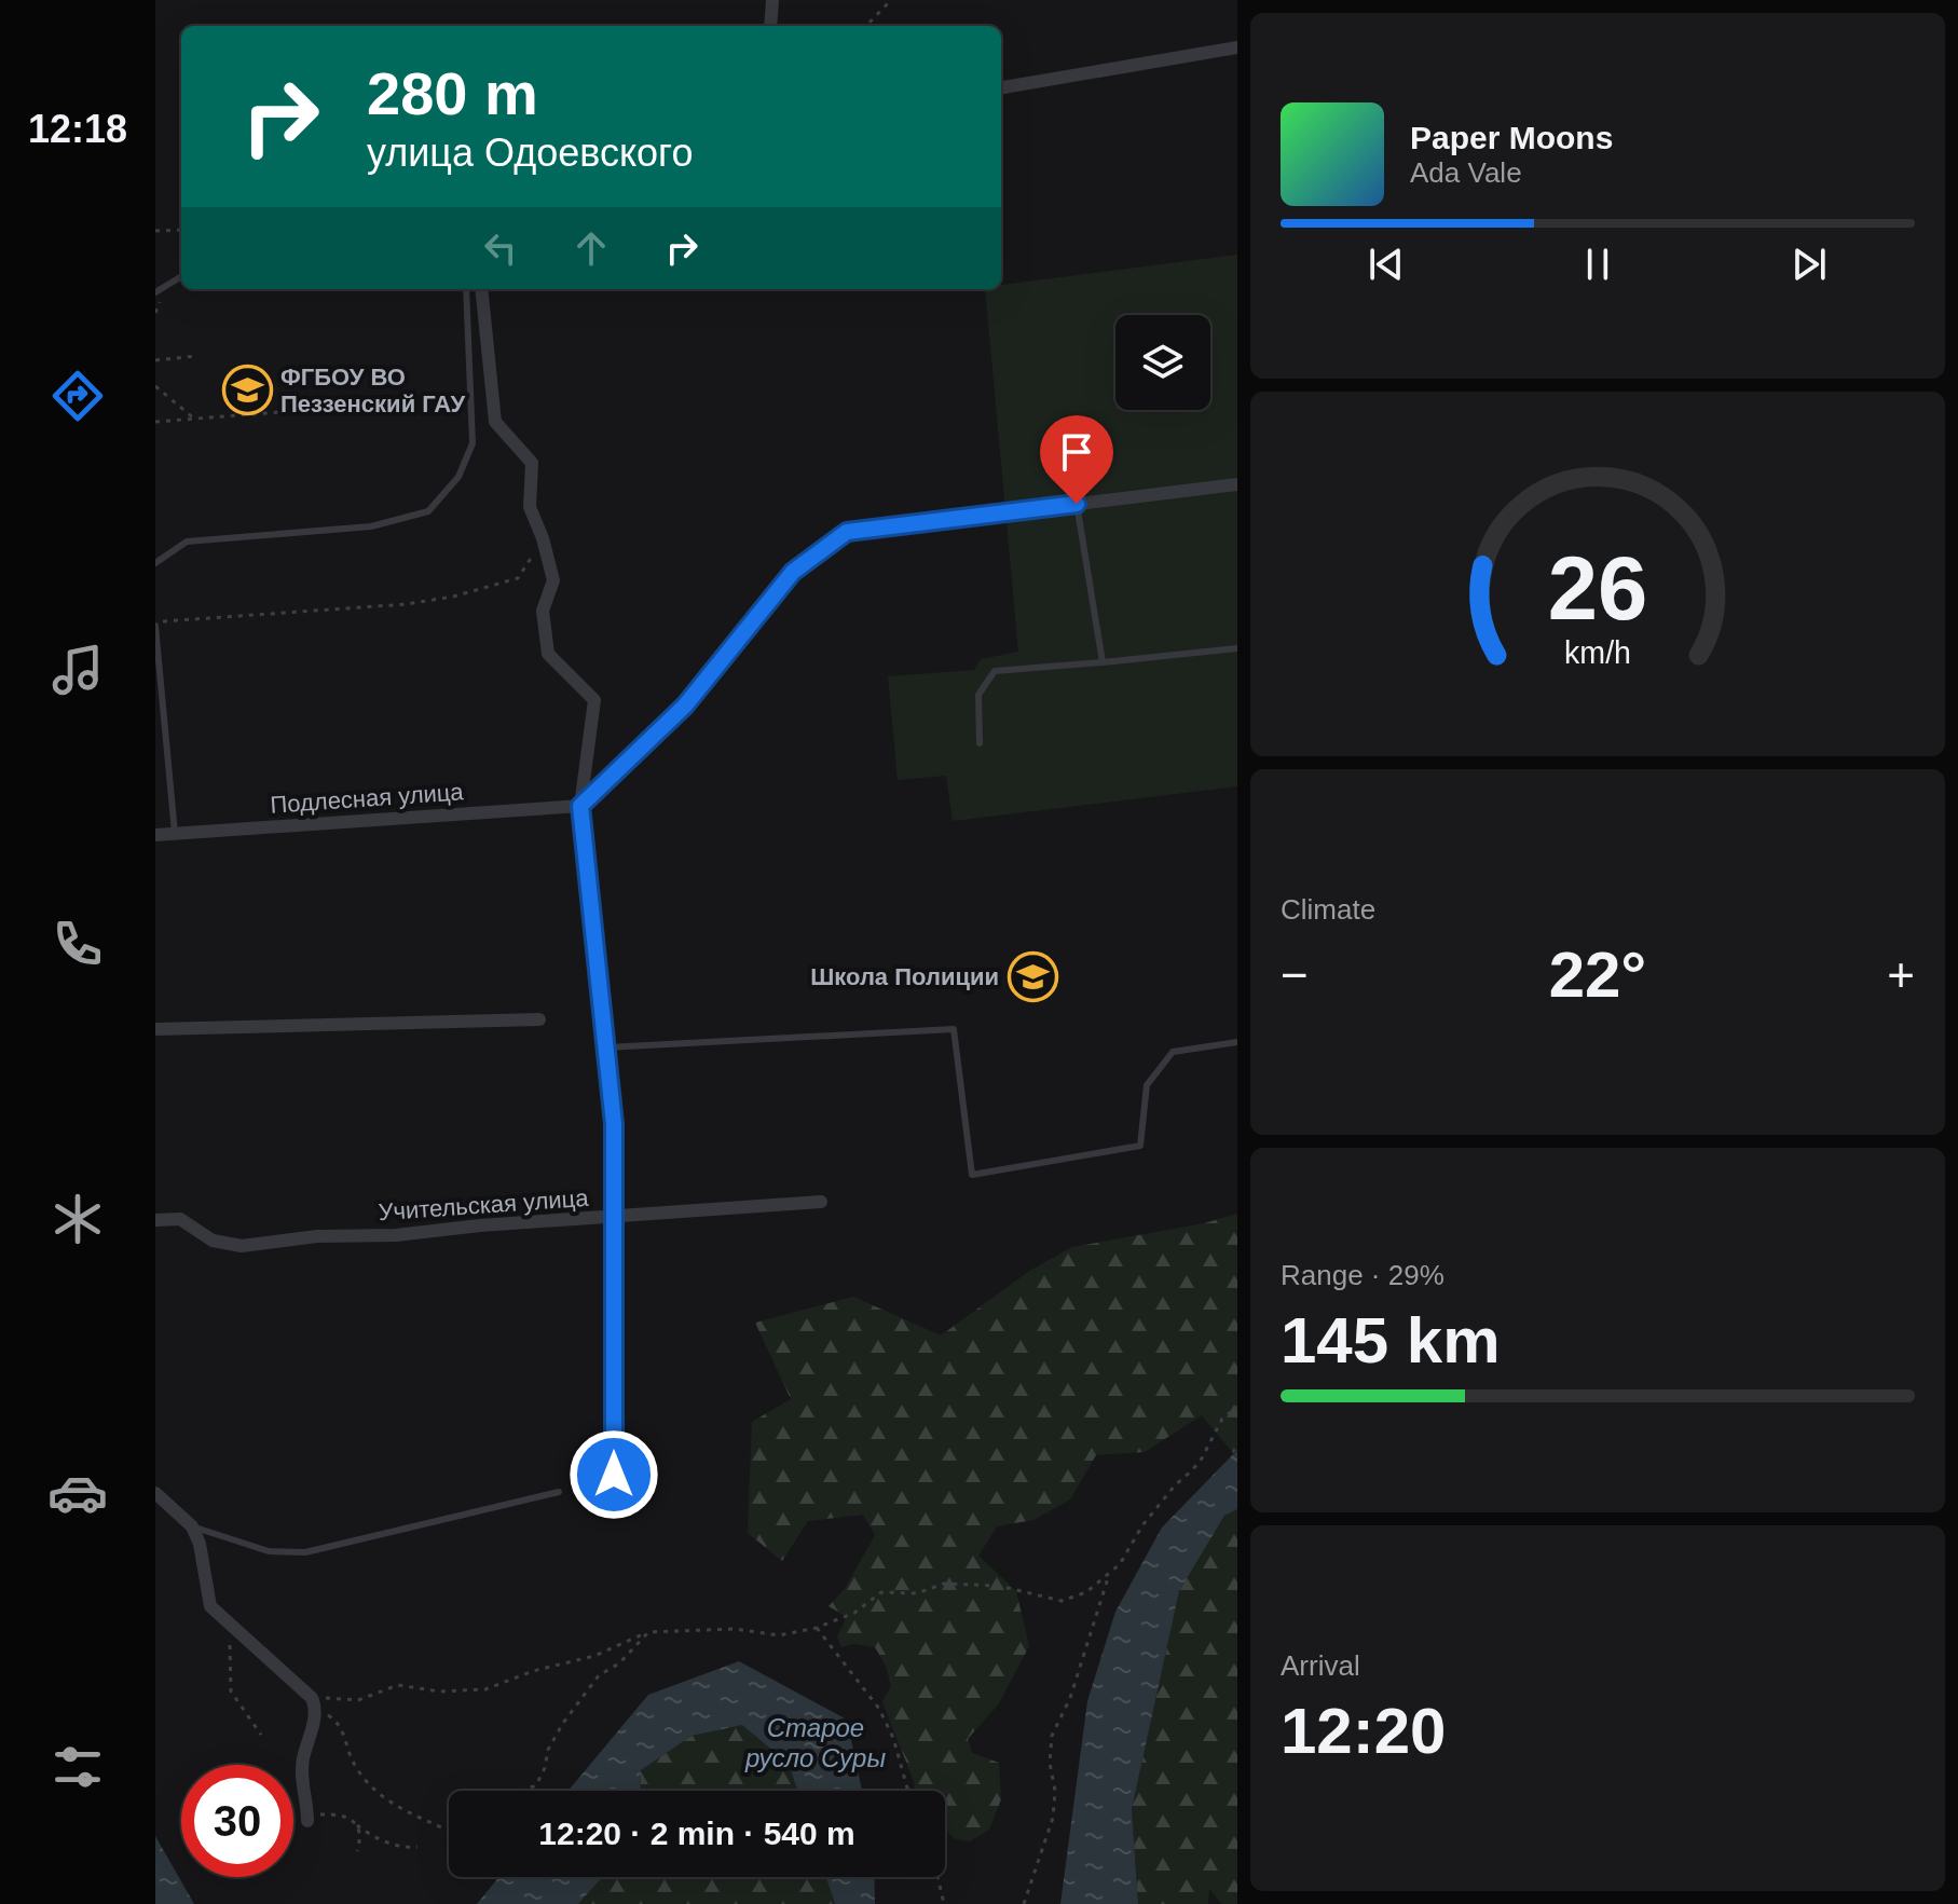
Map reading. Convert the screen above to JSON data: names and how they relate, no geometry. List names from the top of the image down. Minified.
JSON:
{"streets":{"street":["Подлесная улица","Учительская улица"]},"water":["Старое русло Суры"],"places":{"school or university":["ФГБОУ ВО Пеззенский ГАУ","Школа Полиции"]},"page":{"tabs":"12:18","turn":["280 m","улица Одоевского"],"song":["Paper Moons","Ada Vale"],"tile":["Climate",["Range · 29%","145 km"],["Arrival","12:20"]],"heat":["−","22°","+"],"limit":"30","trip":"12:20 · 2 min · 540 m","gauge":["26","km/h"]}}
